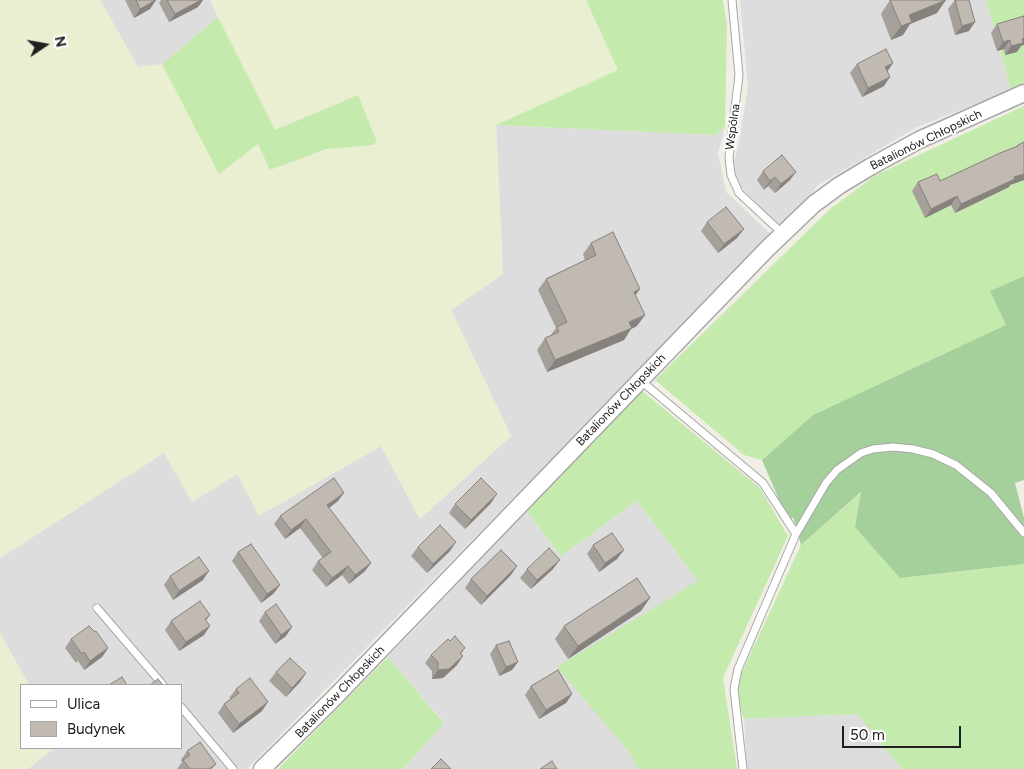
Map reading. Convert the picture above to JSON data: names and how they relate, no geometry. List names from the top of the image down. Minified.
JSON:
{"streets":{"street":["Batalionów Chłopskich"],"lane":["Wspólna"]},"crossings":[["Wspólna","Batalionów Chłopskich"]],"legend":["Ulica","Budynek"],"scale_bar":"50 m","north":"right"}
